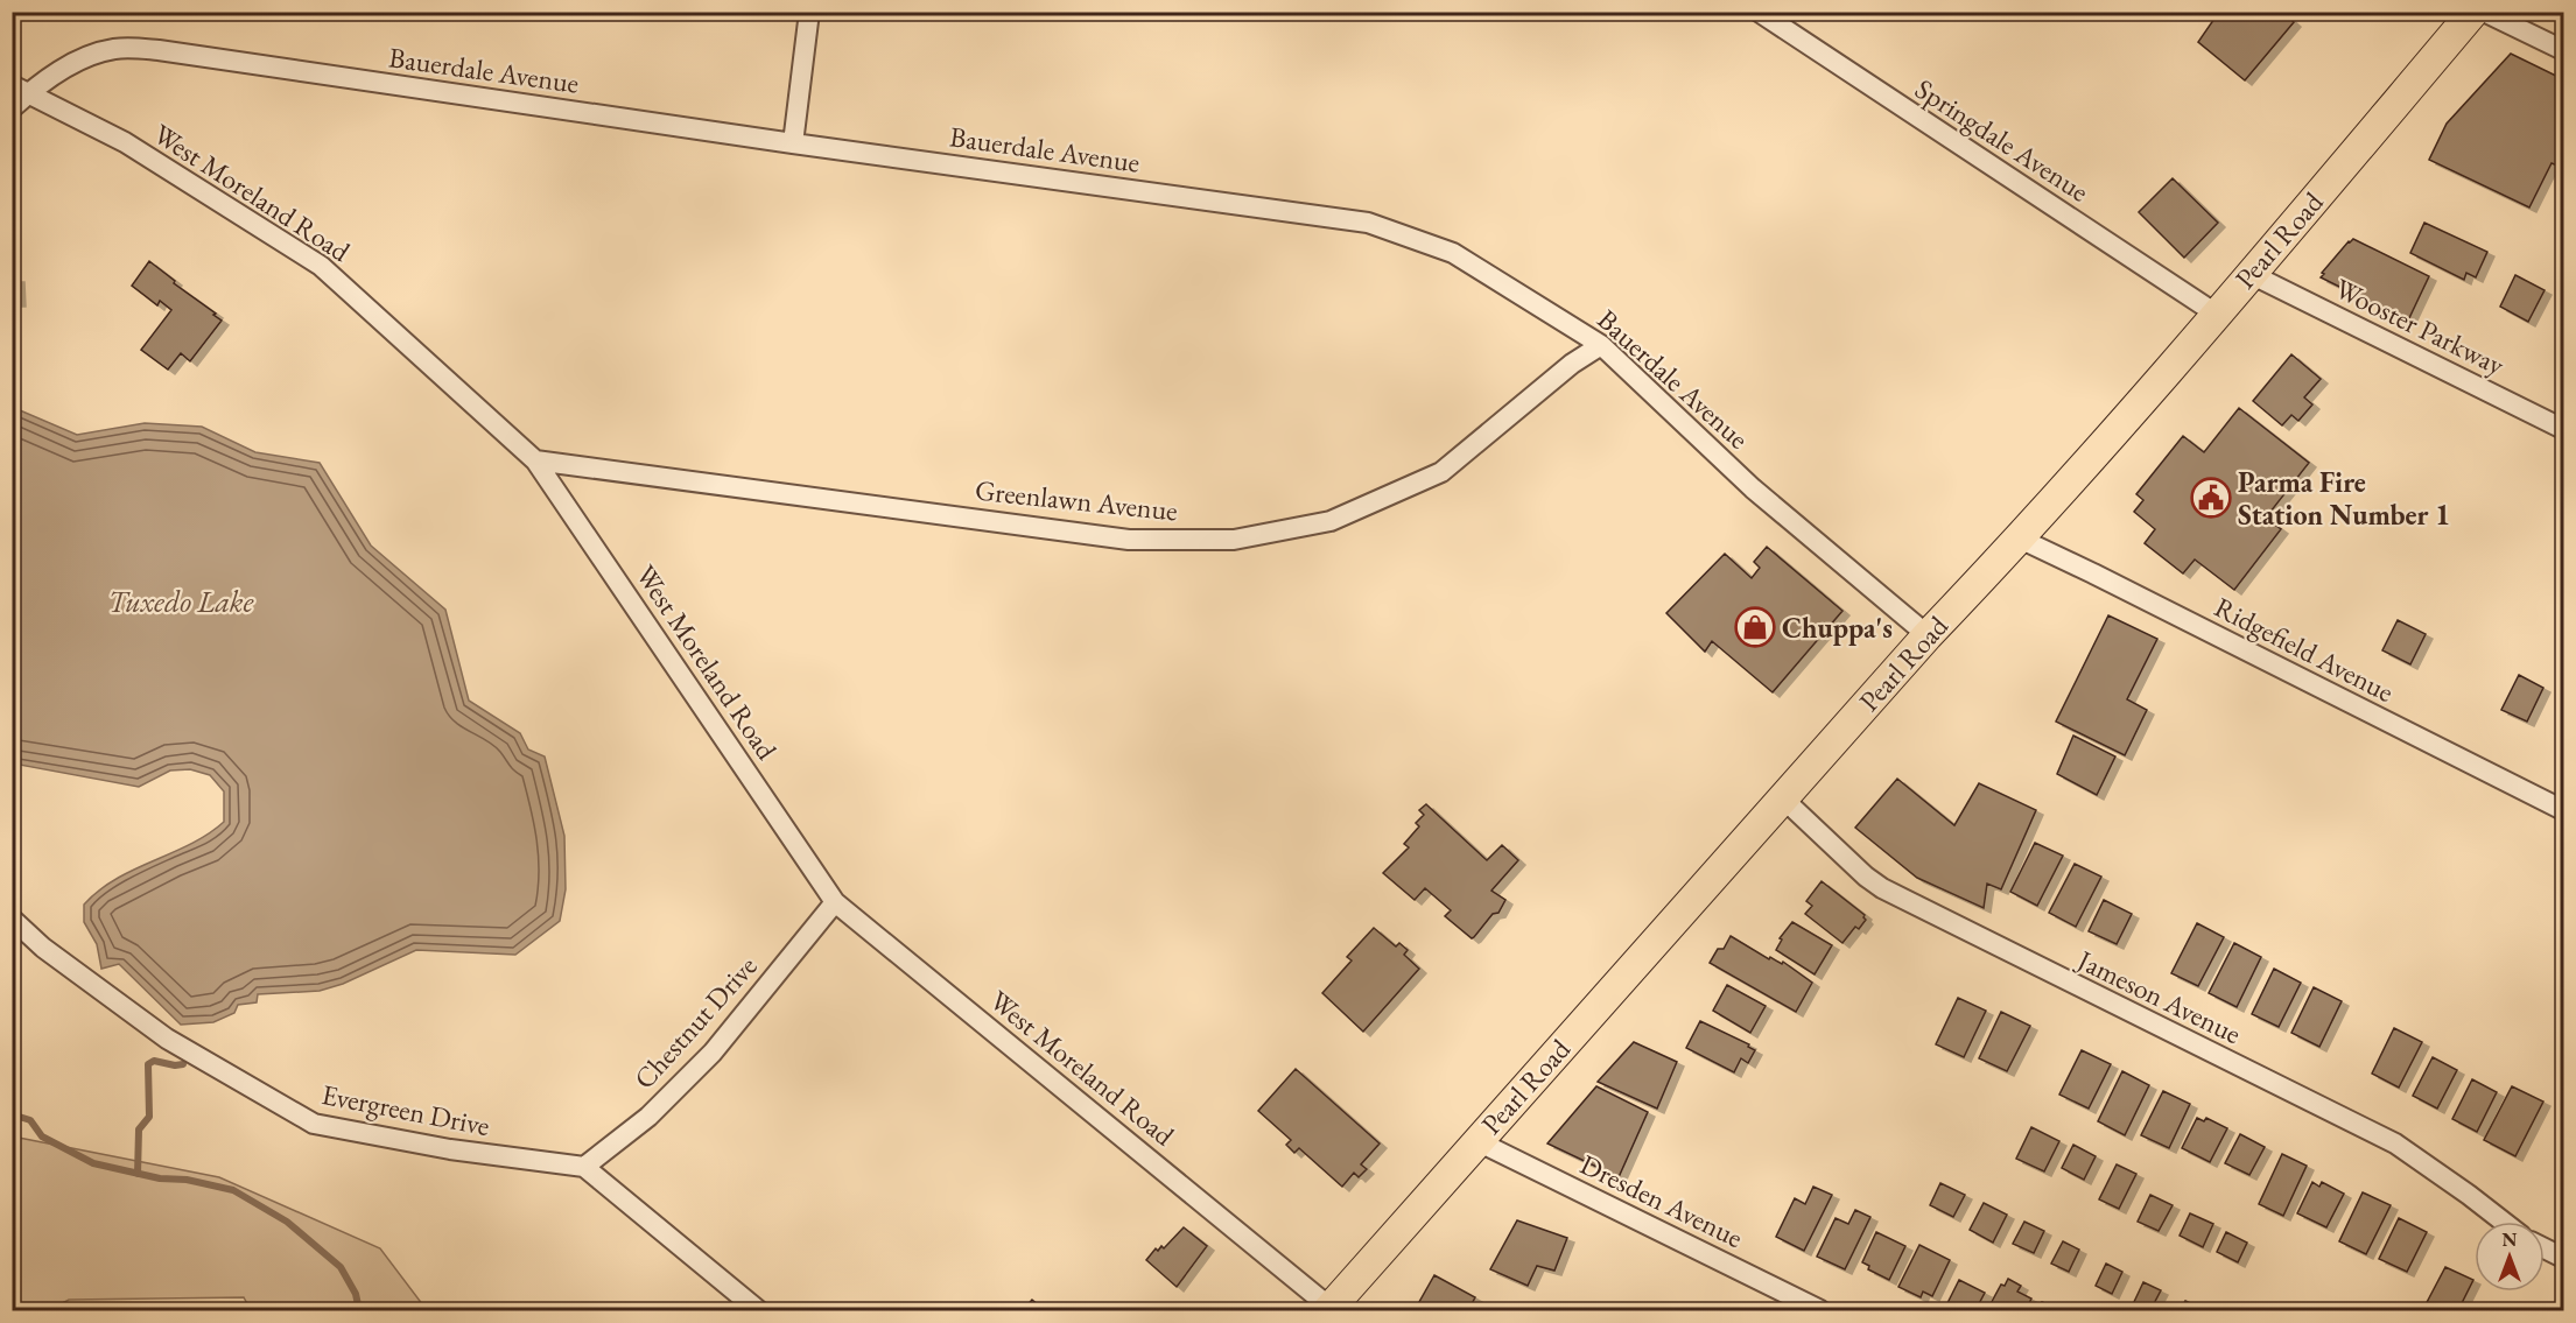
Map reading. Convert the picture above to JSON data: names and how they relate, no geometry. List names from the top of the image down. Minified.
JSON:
{"streets":{"main road":["Pearl Road"],"street":["Bauerdale Avenue","Springdale Avenue","West Moreland Road","Wooster Parkway","Greenlawn Avenue","Ridgefield Avenue","Jameson Avenue","Chestnut Drive","Evergreen Drive","Dresden Avenue"]},"crossings":[["Bauerdale Avenue","West Moreland Road"],["Bauerdale Avenue","Pearl Road"],["Bauerdale Avenue","Greenlawn Avenue"],["Springdale Avenue","Pearl Road"],["West Moreland Road","Pearl Road"],["West Moreland Road","Greenlawn Avenue"],["West Moreland Road","Chestnut Drive"],["Pearl Road","Wooster Parkway"],["Pearl Road","Ridgefield Avenue"],["Pearl Road","Jameson Avenue"],["Pearl Road","Dresden Avenue"],["Chestnut Drive","Evergreen Drive"]],"water":["Tuxedo Lake"],"places":{"public building":["Parma Fire Station Number 1"],"shop":["Chuppa's"]},"north":"top"}
